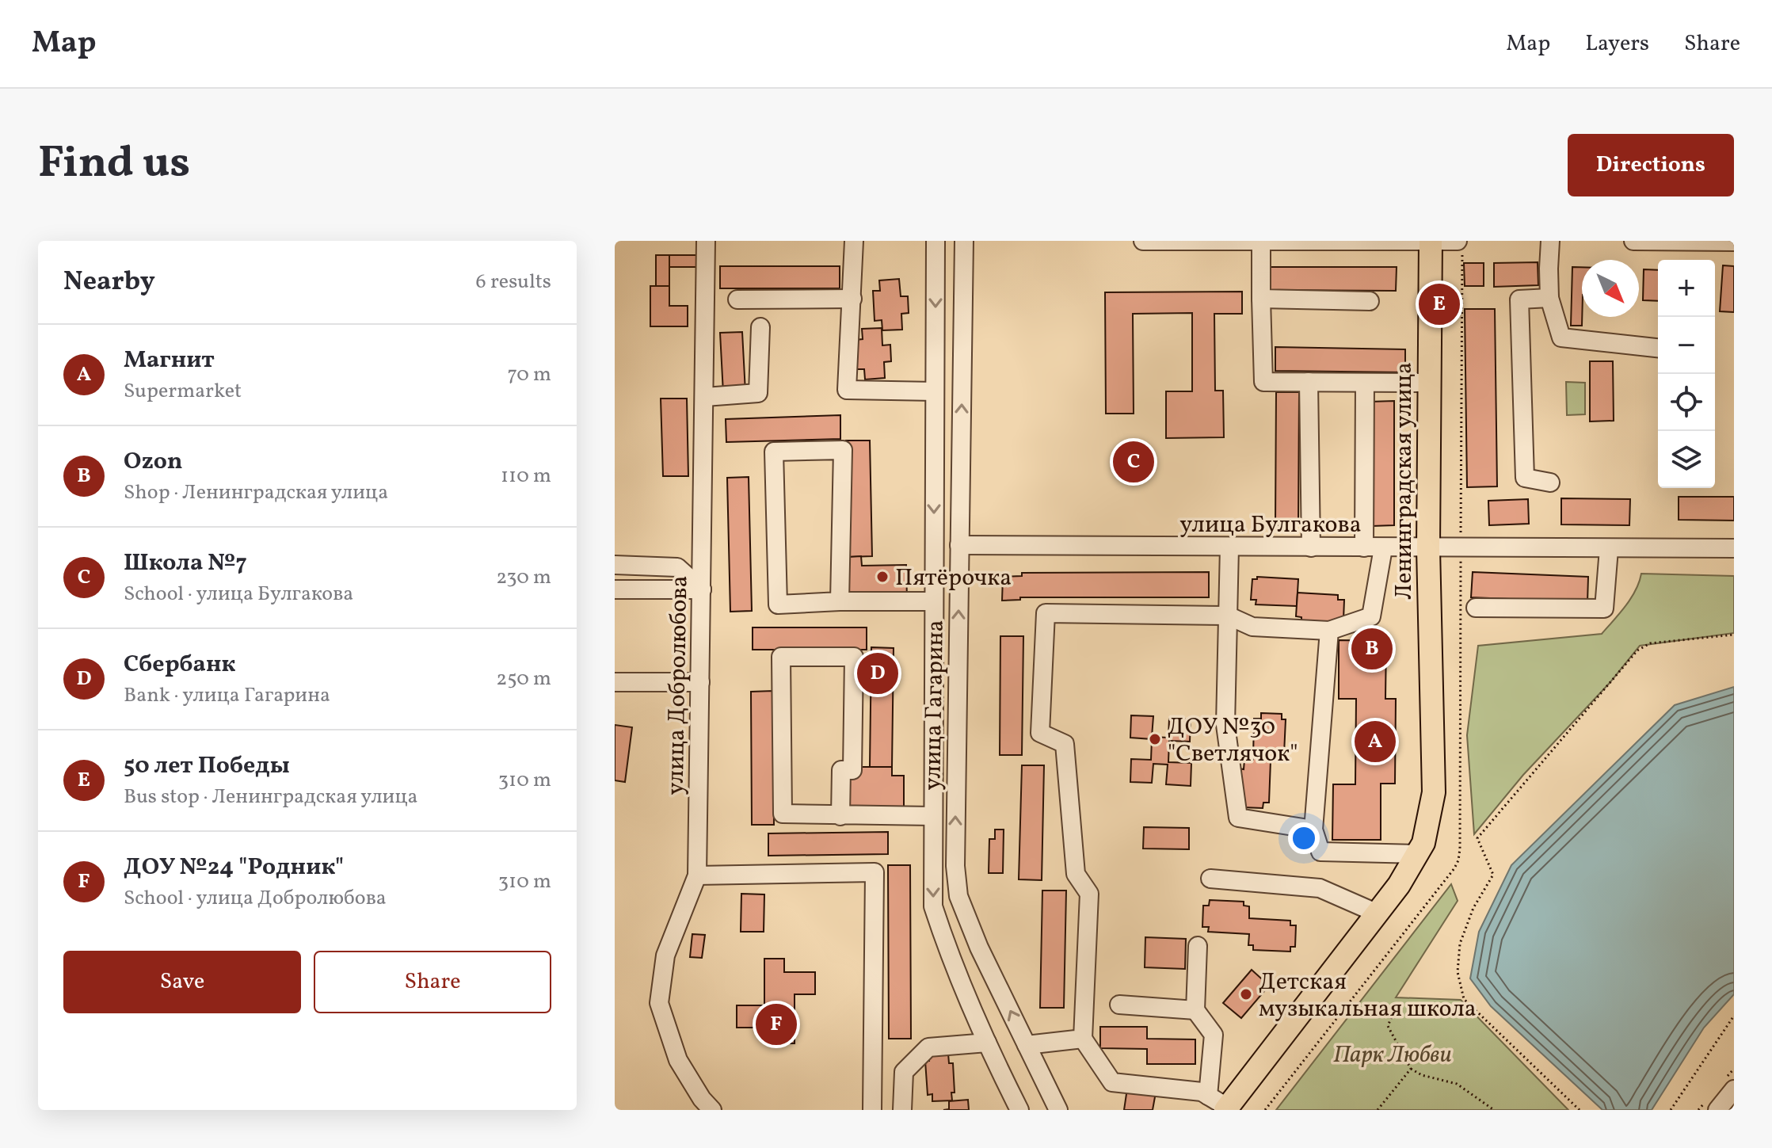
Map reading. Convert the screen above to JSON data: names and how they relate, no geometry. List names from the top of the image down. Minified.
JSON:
{"streets":{"main road":["Ленинградская улица"],"street":["улица Булгакова","улица Добролюбова","улица Гагарина"]},"crossings":[["Ленинградская улица","улица Булгакова"],["улица Булгакова","улица Гагарина"]],"parks":["Парк Любви"],"places":["Пятёрочка","ДОУ №30 \"Светлячок\"","Детская музыкальная школа"],"north":"bottom right","page":{"header":"Map","nav":["Map","Layers","Share"],"title":"Find us","buttons":["Directions",["Save","Share"]],"heading":["Nearby","6 results"],"map_buttons":["+","−"],"pins":["E","C","B","D","A","F"],"list":[{"mark":"A","name":"Магнит","note":"Supermarket","value":"70 m"},{"mark":"B","name":"Ozon","note":"Shop · Ленинградская улица","value":"110 m"},{"mark":"C","name":"Школа №7","note":"School · улица Булгакова","value":"230 m"},{"mark":"D","name":"Сбербанк","note":"Bank · улица Гагарина","value":"250 m"},{"mark":"E","name":"50 лет Победы","note":"Bus stop · Ленинградская улица","value":"310 m"},{"mark":"F","name":"ДОУ №24 \"Родник\"","note":"School · улица Добролюбова","value":"310 m"}]}}
